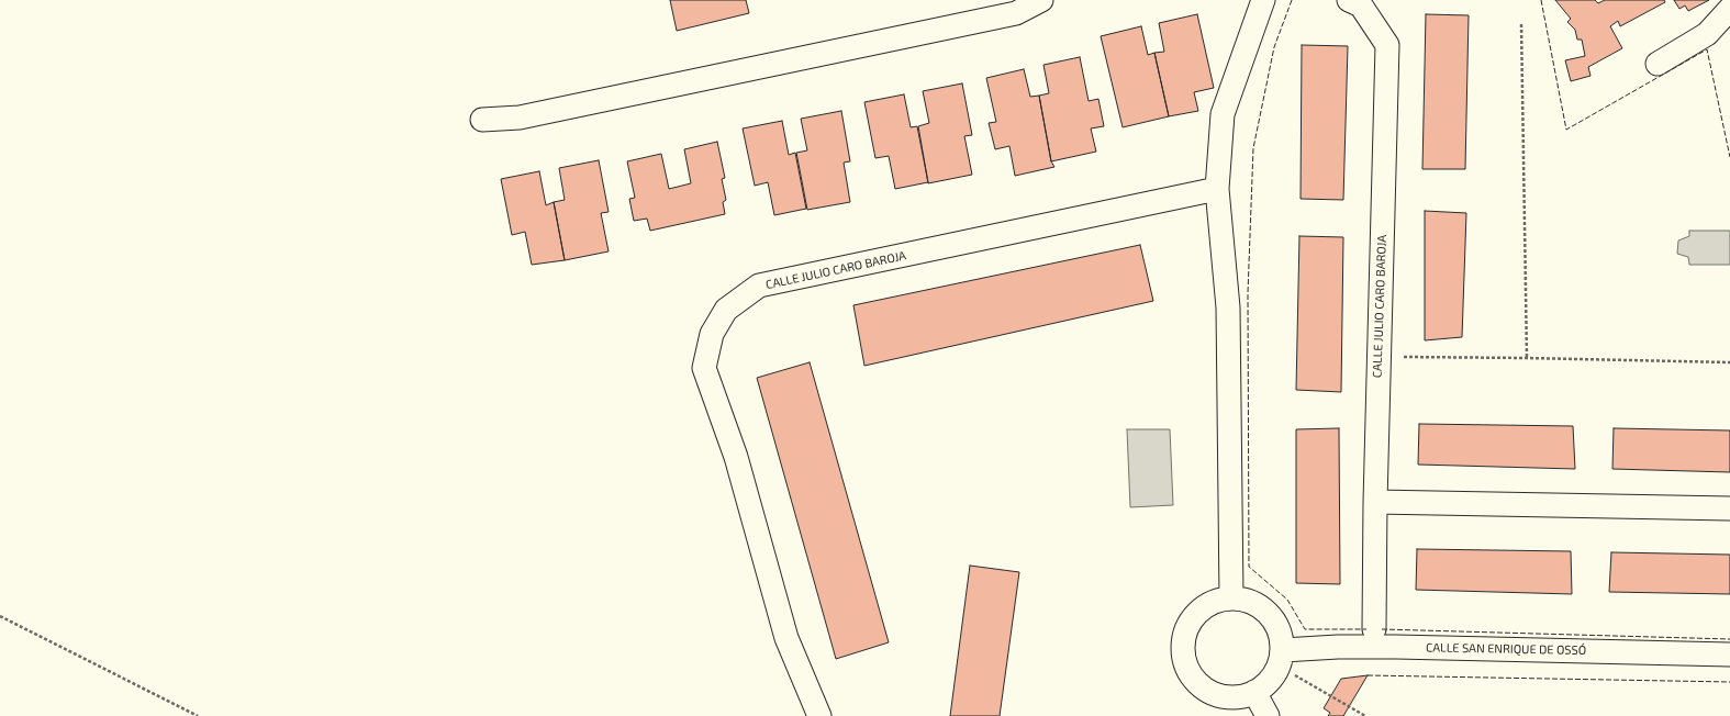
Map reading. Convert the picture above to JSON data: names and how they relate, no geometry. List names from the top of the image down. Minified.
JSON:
{"streets":{"street":["CALLE JULIO CARO BAROJA","CALLE SAN ENRIQUE DE OSSÓ"]}}
